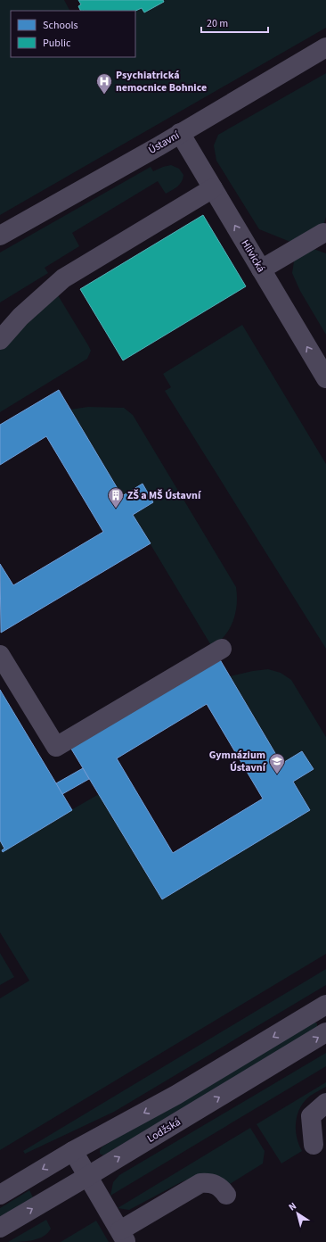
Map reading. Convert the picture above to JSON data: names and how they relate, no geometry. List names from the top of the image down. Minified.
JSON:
{"streets":{"street":["Ústavní","Hlivická","Lodžská"]},"crossings":[["Ústavní","Hlivická"]],"one_way":["Hlivická"],"places":{"hospital":["Psychiatrická nemocnice Bohnice"],"building":["ZŠ a MŠ Ústavní"],"school or university":["Gymnázium Ústavní"]},"legend":["Schools","Public"],"scale_bar":"20 m","north":"top left"}
